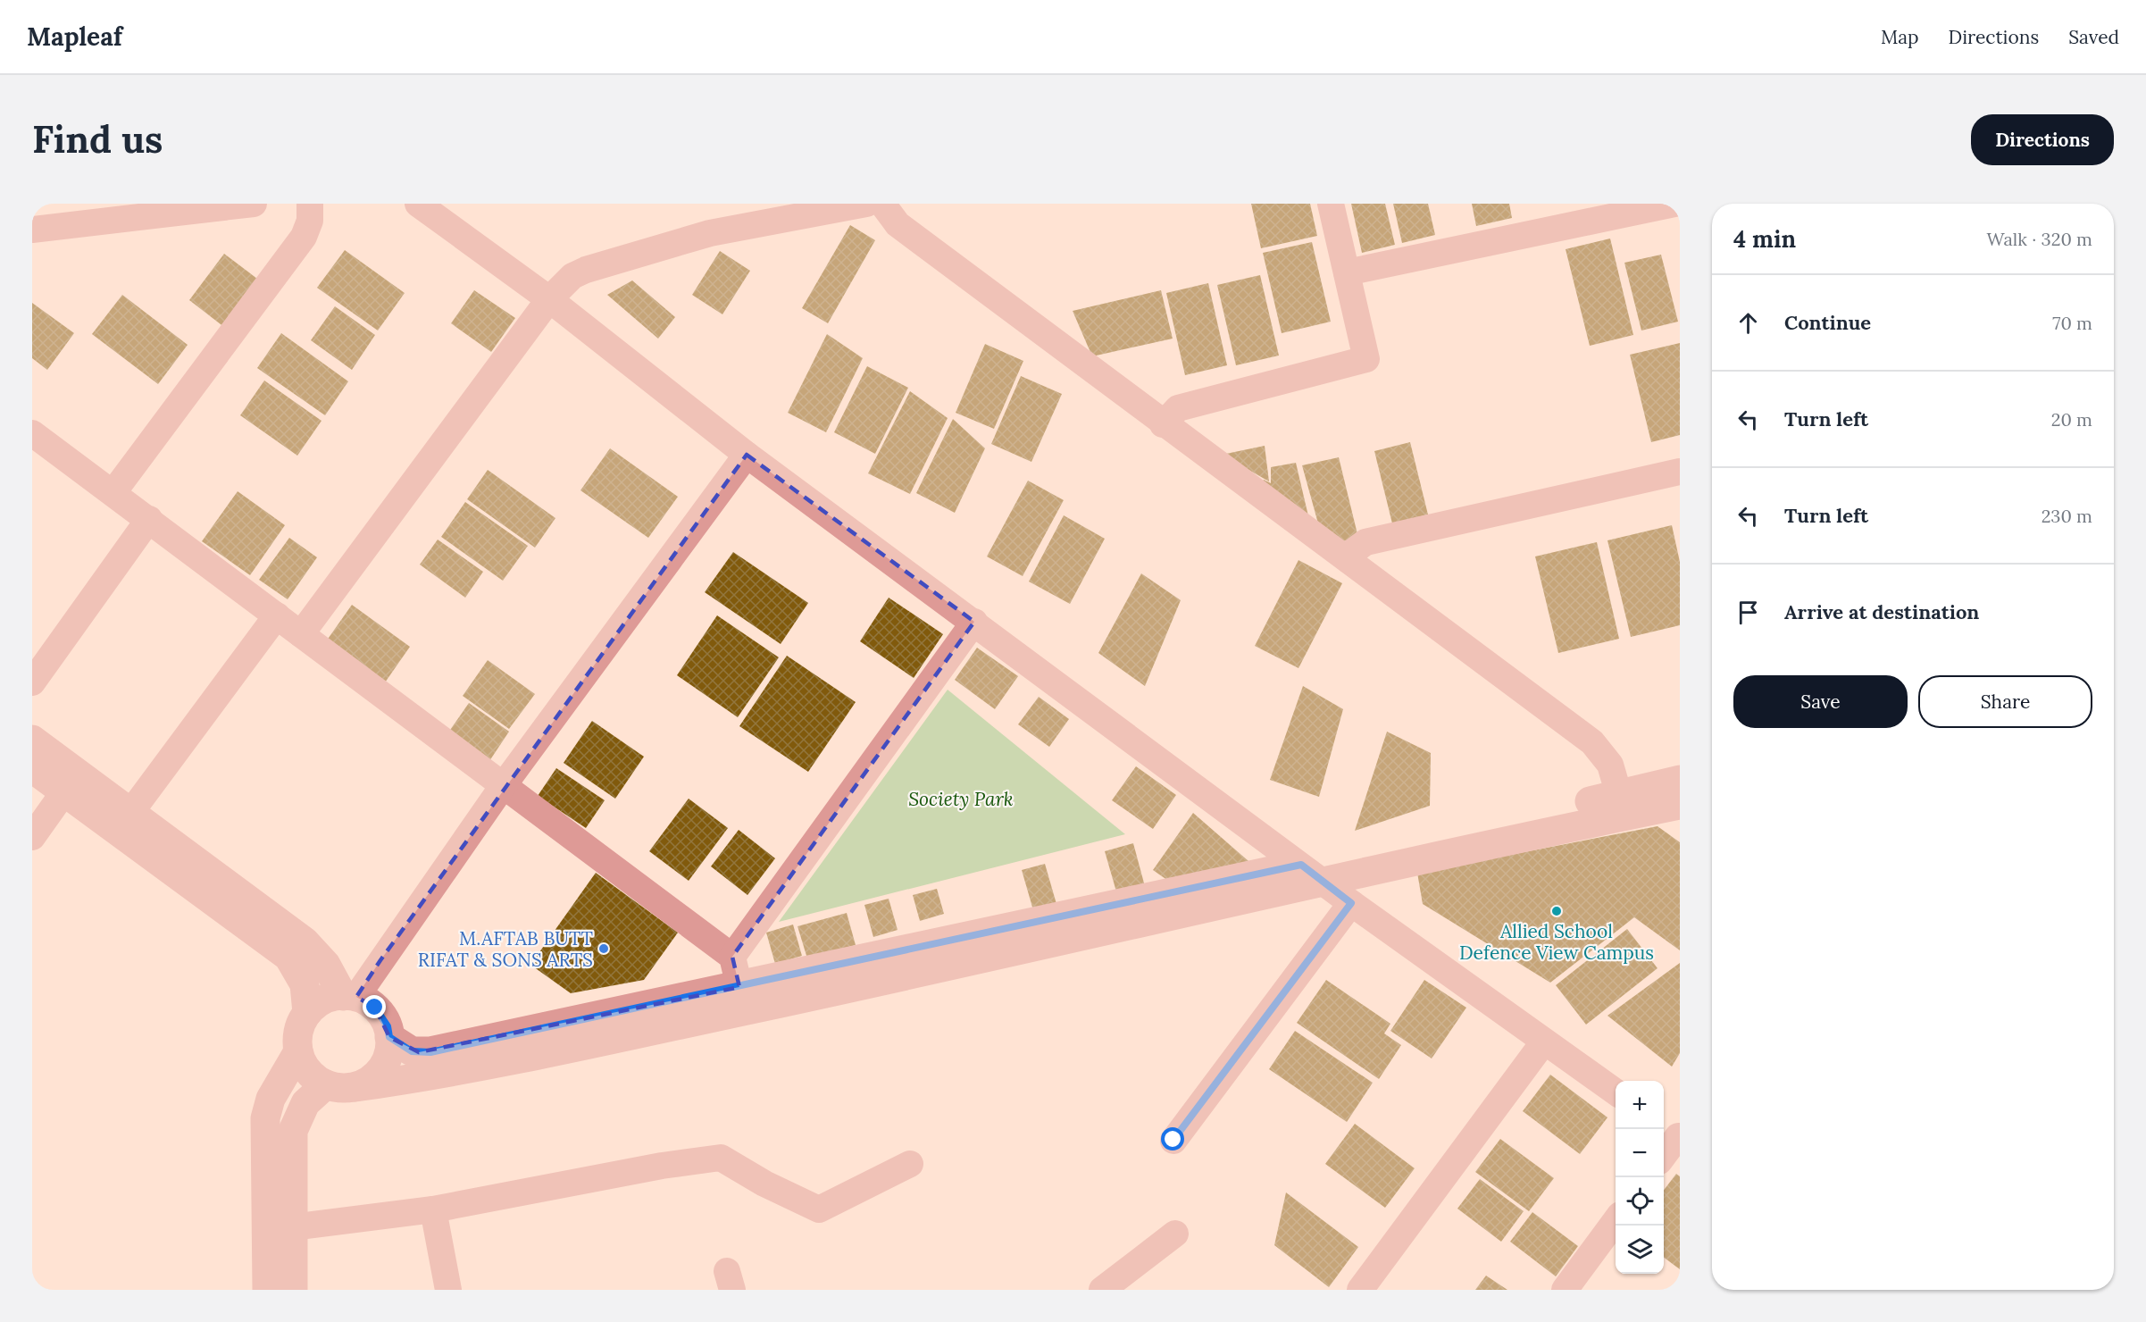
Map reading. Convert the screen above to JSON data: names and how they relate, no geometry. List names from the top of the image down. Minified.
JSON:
{"parks":["Society Park"],"places":["Allied School Defence View Campus","M.AFTAB BUTT RIFAT & SONS ARTS"],"page":{"header":"Mapleaf","nav":["Map","Directions","Saved"],"buttons":["Directions",["Save","Share"]],"title":"Find us","heading":["4 min","Walk · 320 m"],"list":[["Continue","70 m"],["Turn left","20 m"],["Turn left","230 m"],"Arrive at destination"],"map_buttons":["+","−"]}}
